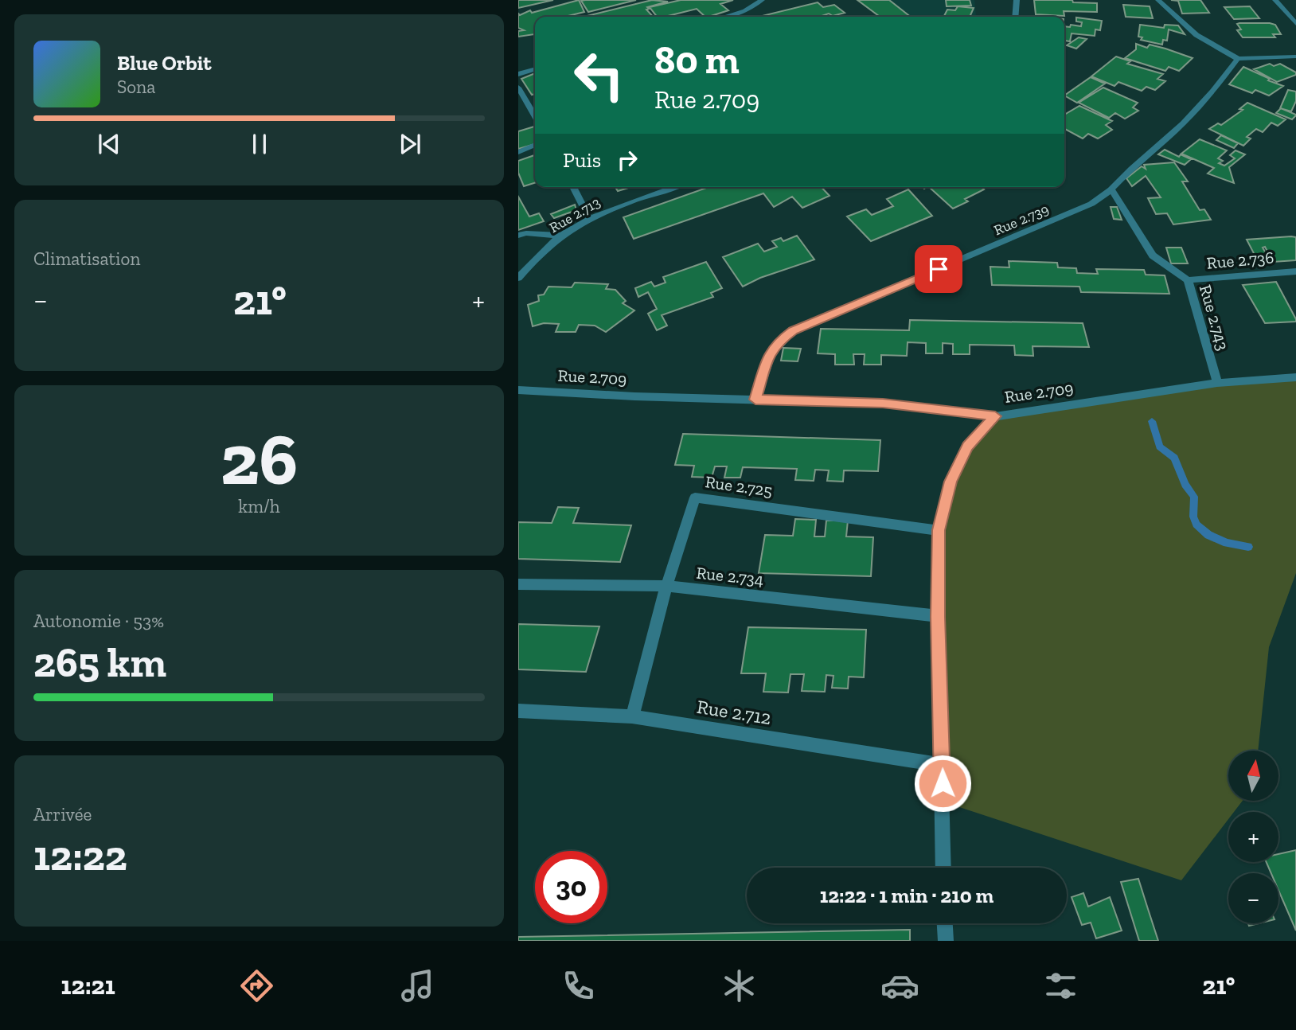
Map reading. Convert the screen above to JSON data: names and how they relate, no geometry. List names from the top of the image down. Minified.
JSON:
{"streets":{"street":["Rue 2.713","Rue 2.739","Rue 2.736","Rue 2.743","Rue 2.709","Rue 2.725","Rue 2.734","Rue 2.712"]},"crossings":[["Rue 2.739","Rue 2.743"],["Rue 2.739","Rue 2.709"],["Rue 2.736","Rue 2.743"],["Rue 2.743","Rue 2.709"],["Rue 2.725","Rue 2.734"],["Rue 2.725","Rue 2.712"]],"north":"top","page":{"turn":["80 m","Rue 2.709"],"song":["Blue Orbit","Sona"],"then":"Puis","tile":["Climatisation",["26","km/h"],["Autonomie · 53%","265 km"],["Arrivée","12:22"]],"heat":["−","21°","+"],"map_buttons":["+","−"],"limit":"30","trip":"12:22 · 1 min · 210 m","tabs":["12:21","21°"]}}
